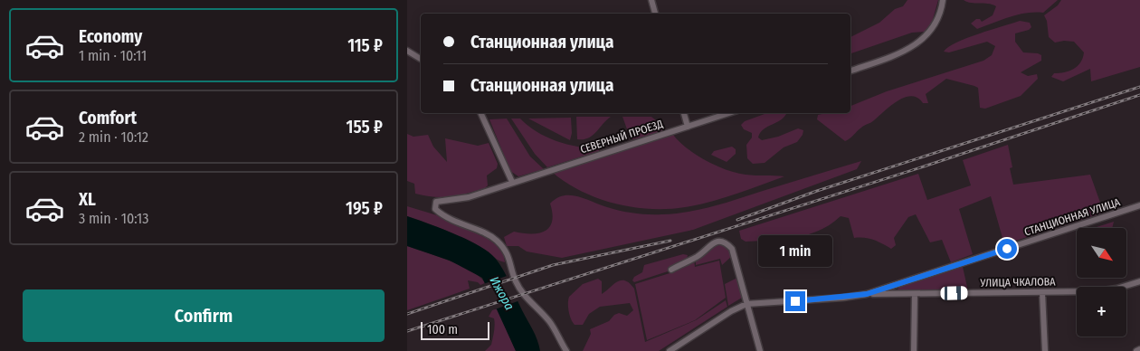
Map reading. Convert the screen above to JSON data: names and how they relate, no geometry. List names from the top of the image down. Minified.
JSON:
{"streets":{"street":["СЕВЕРНЫЙ ПРОЕЗД","СТАНЦИОННАЯ УЛИЦА","УЛИЦА ЧКАЛОВА"]},"crossings":[["СТАНЦИОННАЯ УЛИЦА","УЛИЦА ЧКАЛОВА"]],"water":["Ижора"],"scale_bar":"100 m","north":"bottom right","page":{"list":[{"name":"Economy","note":"1 min · 10:11","value":"115 ₽"},{"name":"Comfort","note":"2 min · 10:12","value":"155 ₽"},{"name":"XL","note":"3 min · 10:13","value":"195 ₽"}],"banner":["Станционная улица","Станционная улица"],"map_buttons":"+","bubble":"1 min","buttons":"Confirm","scale":"100 m"}}
